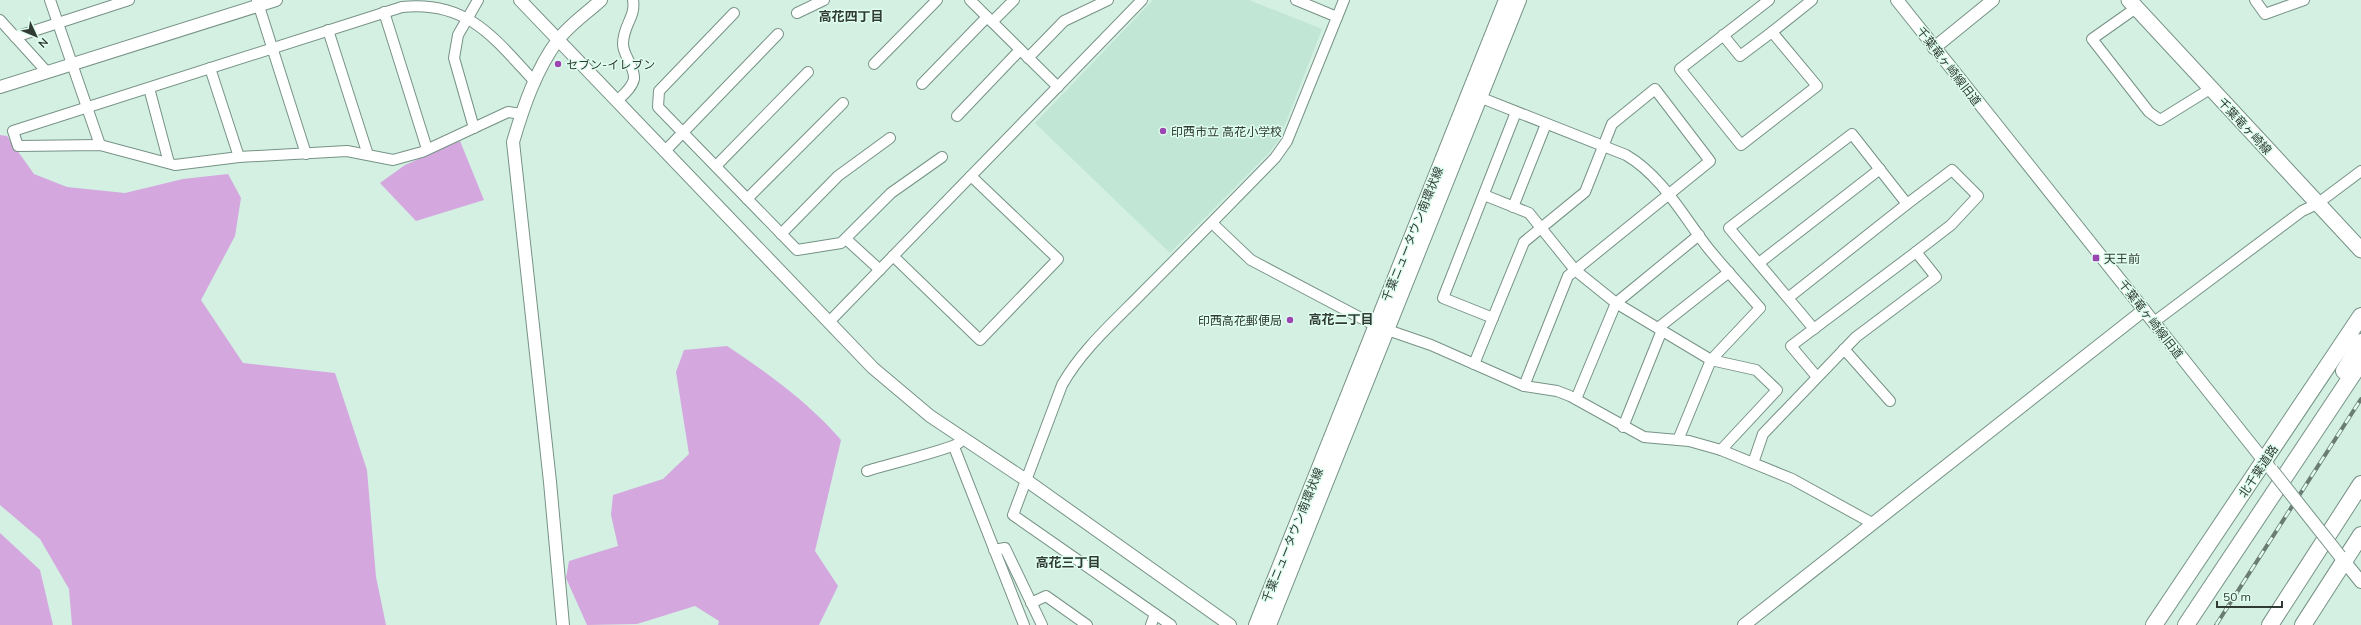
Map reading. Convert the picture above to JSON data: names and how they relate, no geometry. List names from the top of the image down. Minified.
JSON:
{"streets":{"highway":["北千葉道路"],"main road":["千葉竜ヶ崎線","千葉ニュータウン南環状線"],"street":["千葉竜ヶ崎線旧道"]},"crossings":[["千葉竜ヶ崎線旧道","北千葉道路"]],"districts":["高花四丁目","高花二丁目","高花三丁目"],"places":{"other":["セブン-イレブン","印西市立 高花小学校","印西高花郵便局"],"transit":["天王前"]},"scale_bar":"50 m","north":"bottom right"}
